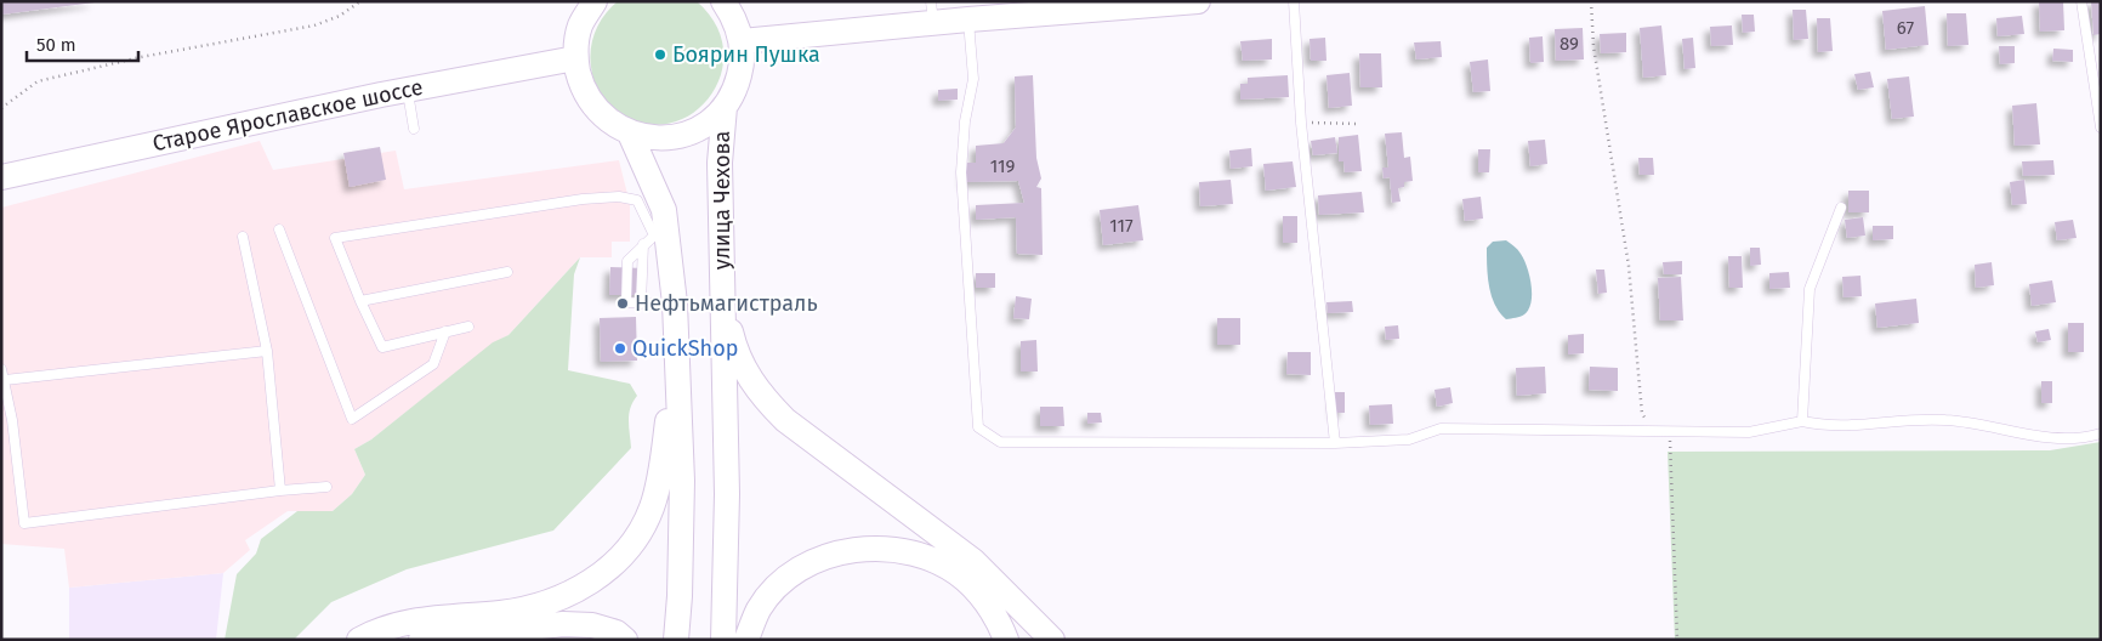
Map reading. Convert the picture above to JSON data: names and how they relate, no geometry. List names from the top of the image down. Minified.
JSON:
{"streets":{"main road":["Старое Ярославское шоссе","улица Чехова"]},"places":["Боярин Пушка","Нефтьмагистраль","QuickShop"],"house_numbers":["67","89","119","117"],"scale_bar":"50 m"}
